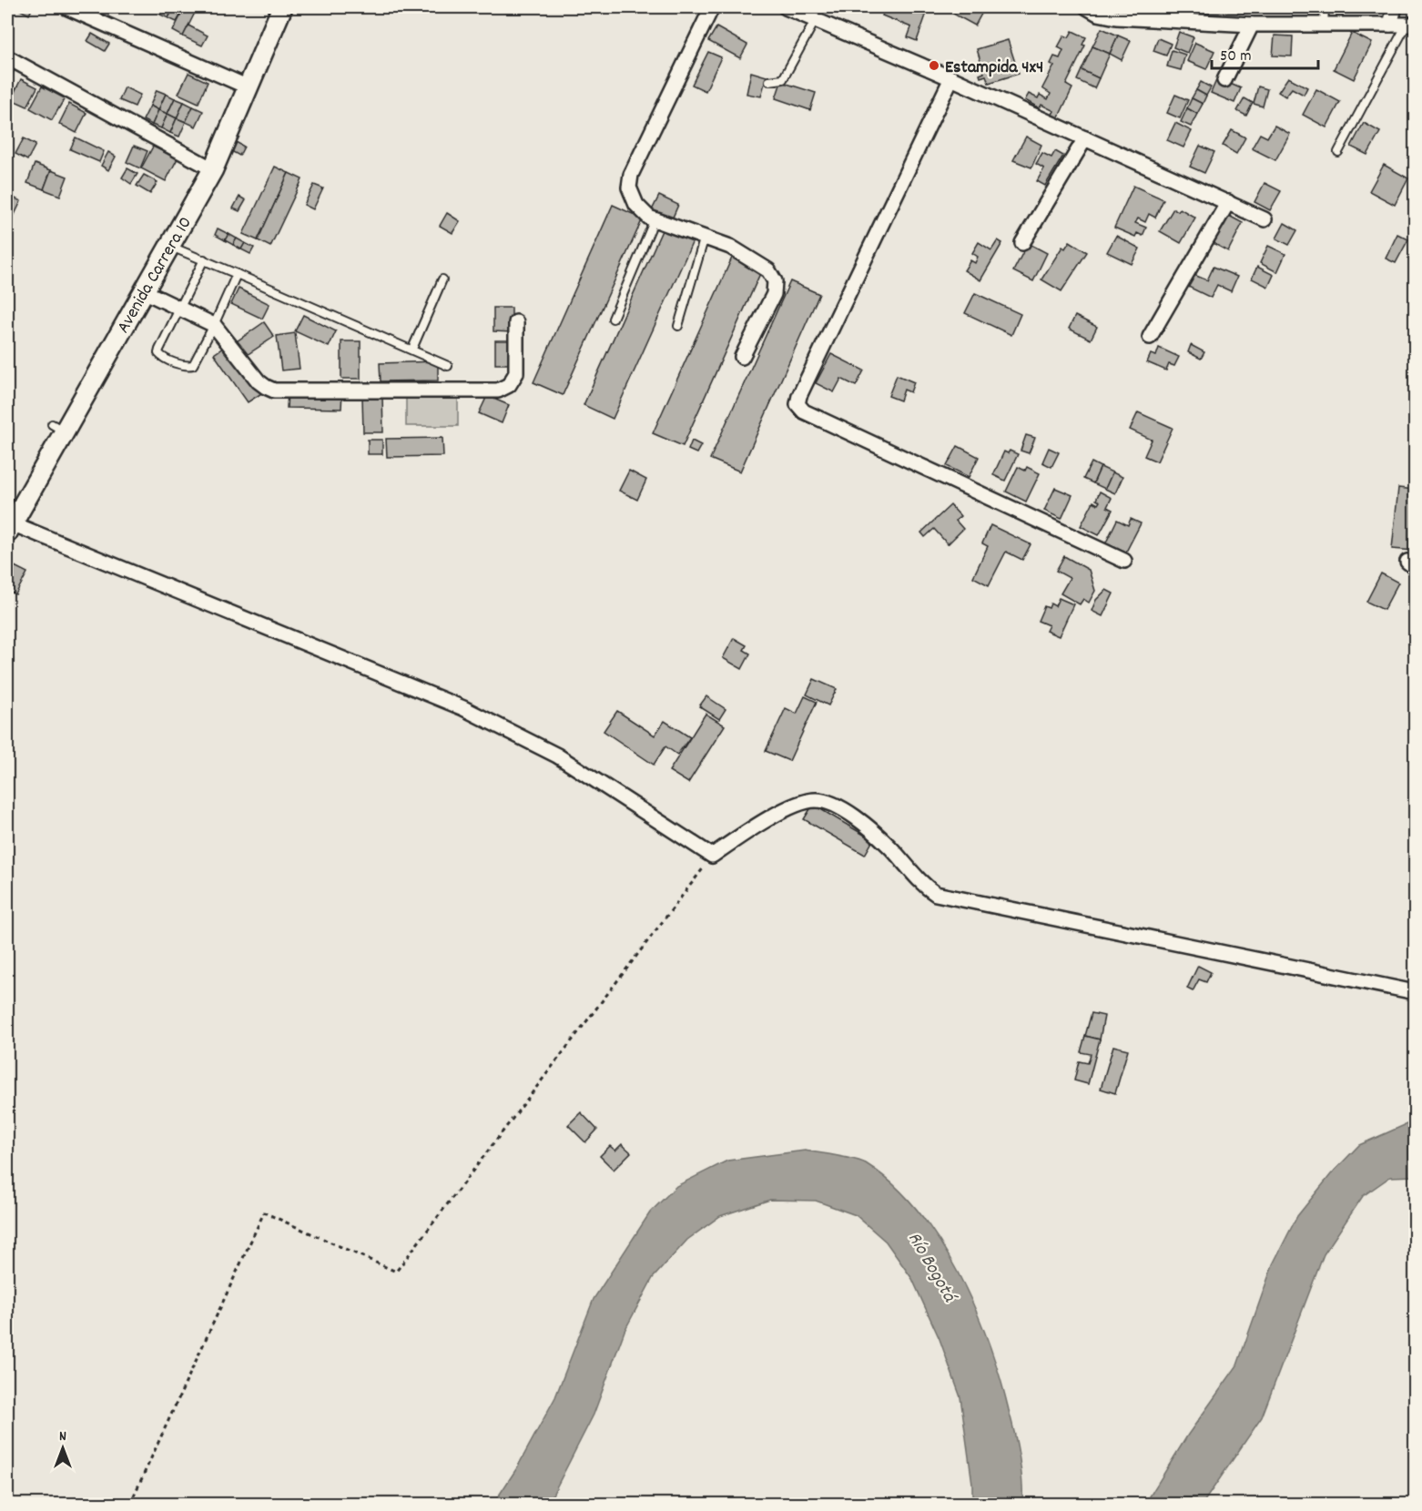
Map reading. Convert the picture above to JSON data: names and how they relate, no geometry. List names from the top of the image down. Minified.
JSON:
{"streets":{"street":["Avenida Carrera 10"]},"water":["Río Bogotá"],"places":["Estampida 4x4"],"scale_bar":"50 m","north":"top"}
